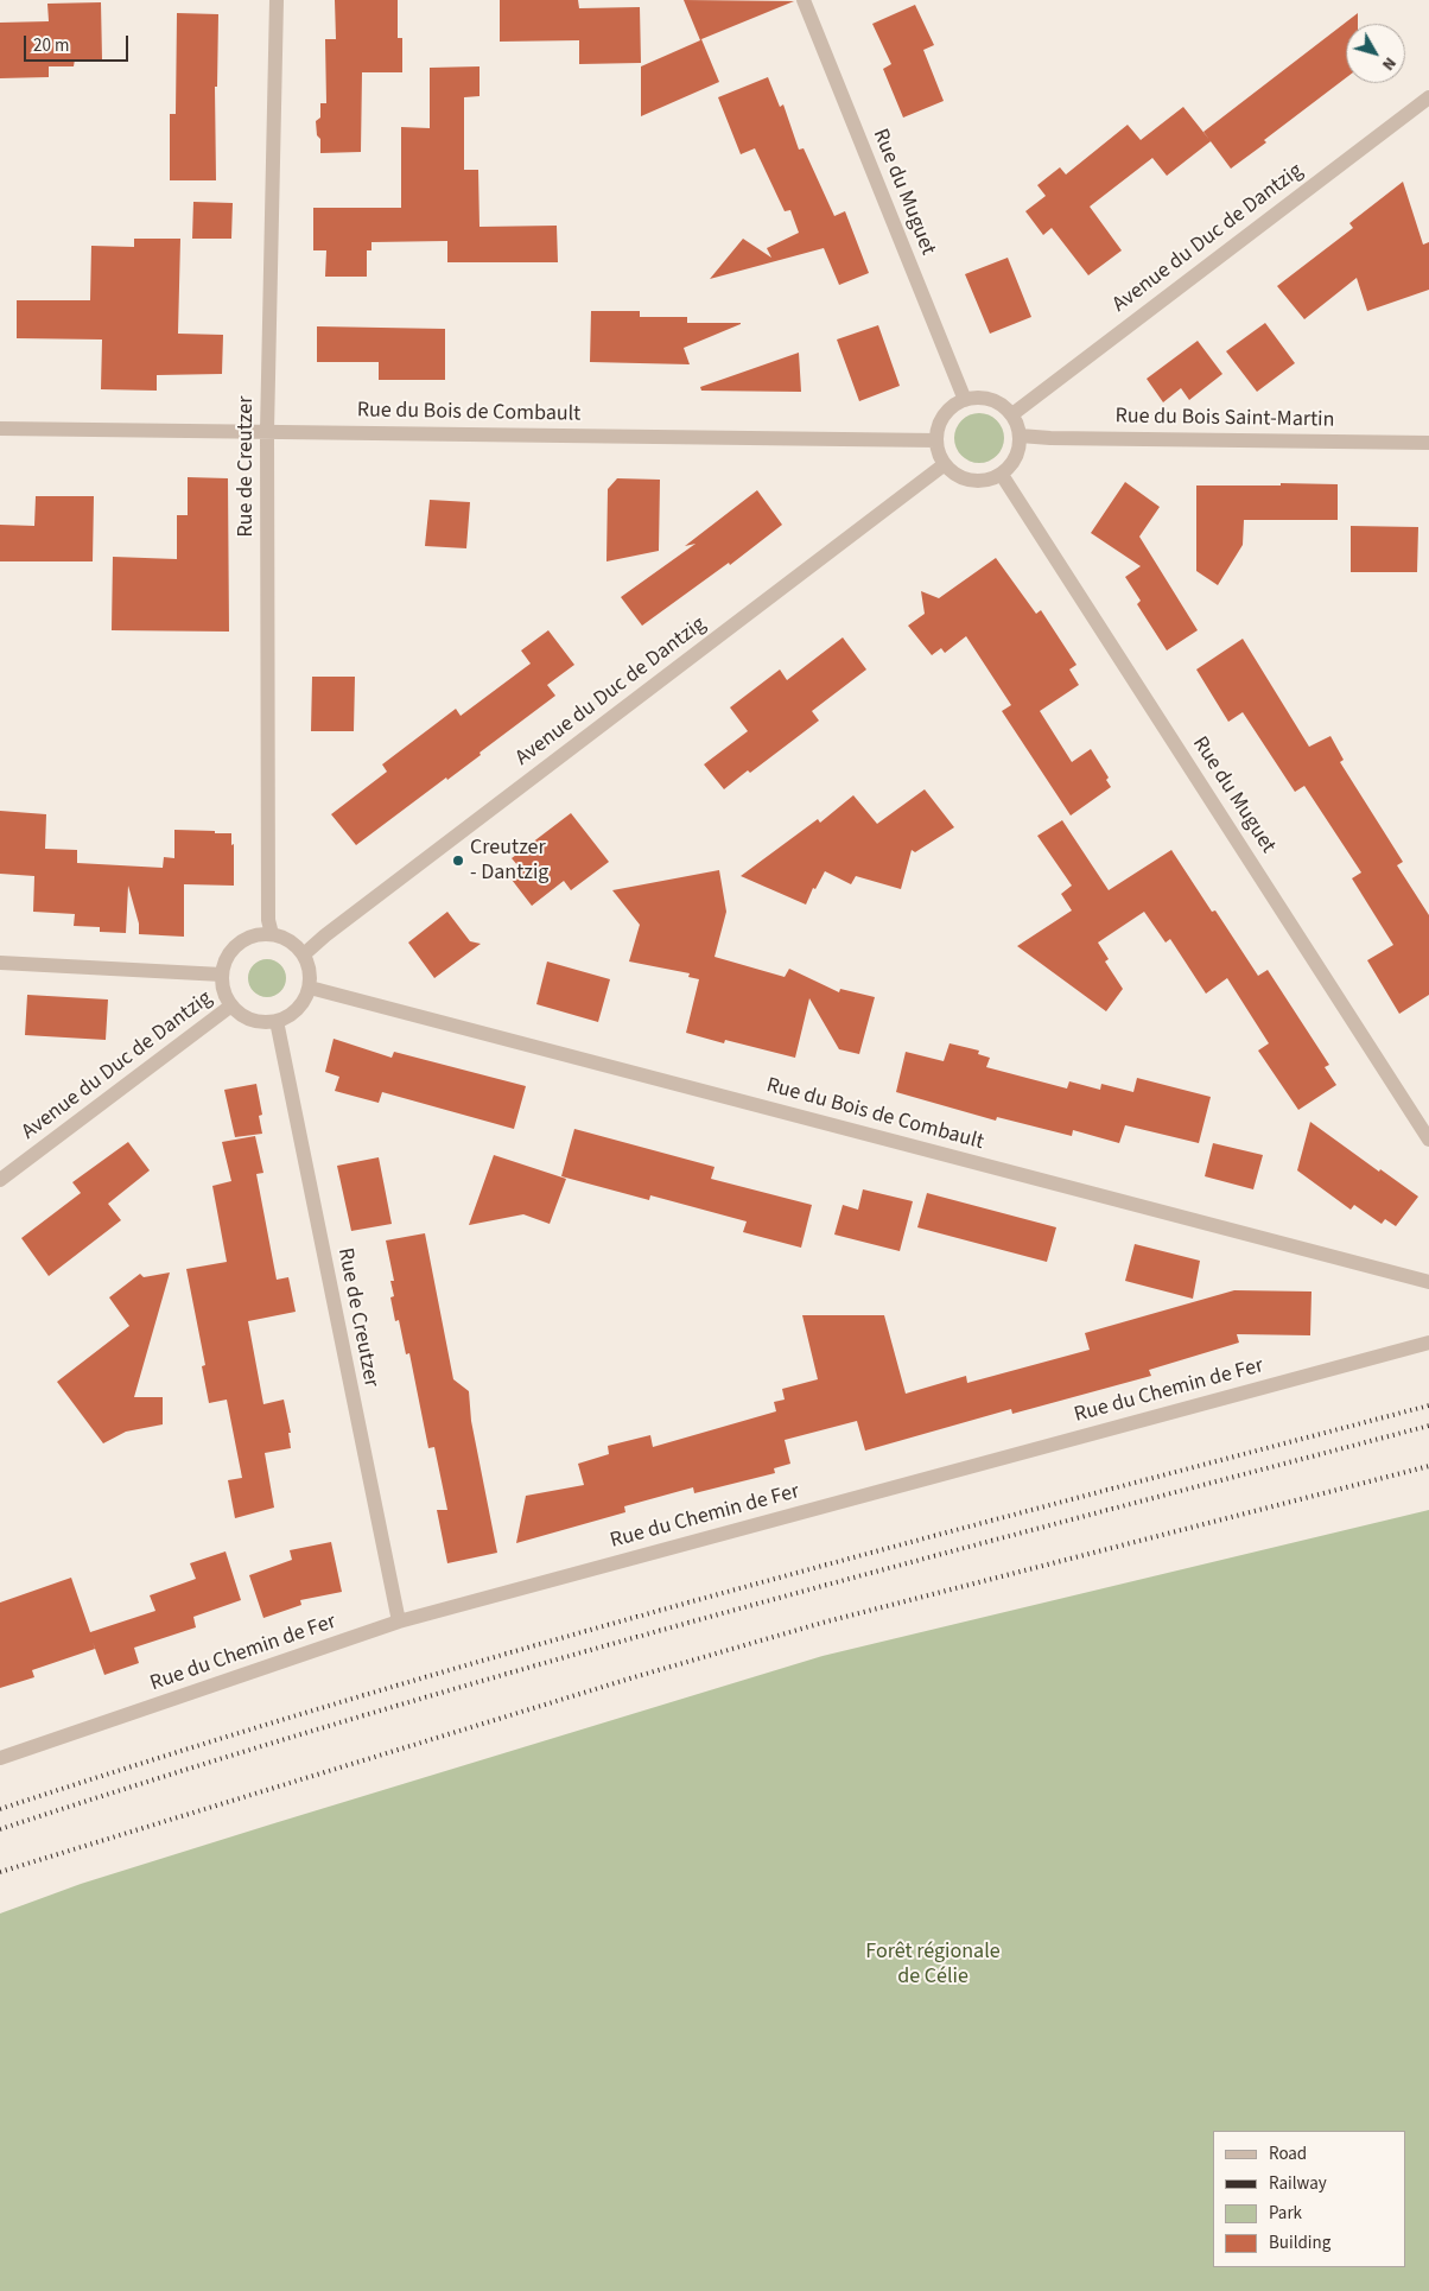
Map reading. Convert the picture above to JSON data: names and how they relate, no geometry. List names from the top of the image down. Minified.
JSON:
{"streets":{"street":["Rue du Muguet","Avenue du Duc de Dantzig","Rue du Bois de Combault","Rue du Bois Saint-Martin","Rue de Creutzer","Rue du Chemin de Fer"]},"crossings":[["Rue du Muguet","Avenue du Duc de Dantzig"],["Rue du Muguet","Rue du Bois de Combault"],["Rue du Muguet","Rue du Bois Saint-Martin"],["Avenue du Duc de Dantzig","Rue du Bois de Combault"],["Avenue du Duc de Dantzig","Rue du Bois Saint-Martin"],["Avenue du Duc de Dantzig","Rue de Creutzer"],["Rue du Bois de Combault","Rue du Bois Saint-Martin"],["Rue du Bois de Combault","Rue de Creutzer"],["Rue de Creutzer","Rue du Chemin de Fer"]],"parks":["Forêt régionale de Célie"],"places":["Creutzer - Dantzig"],"legend":["Road","Railway","Park","Building"],"scale_bar":"20 m","north":"bottom right"}
